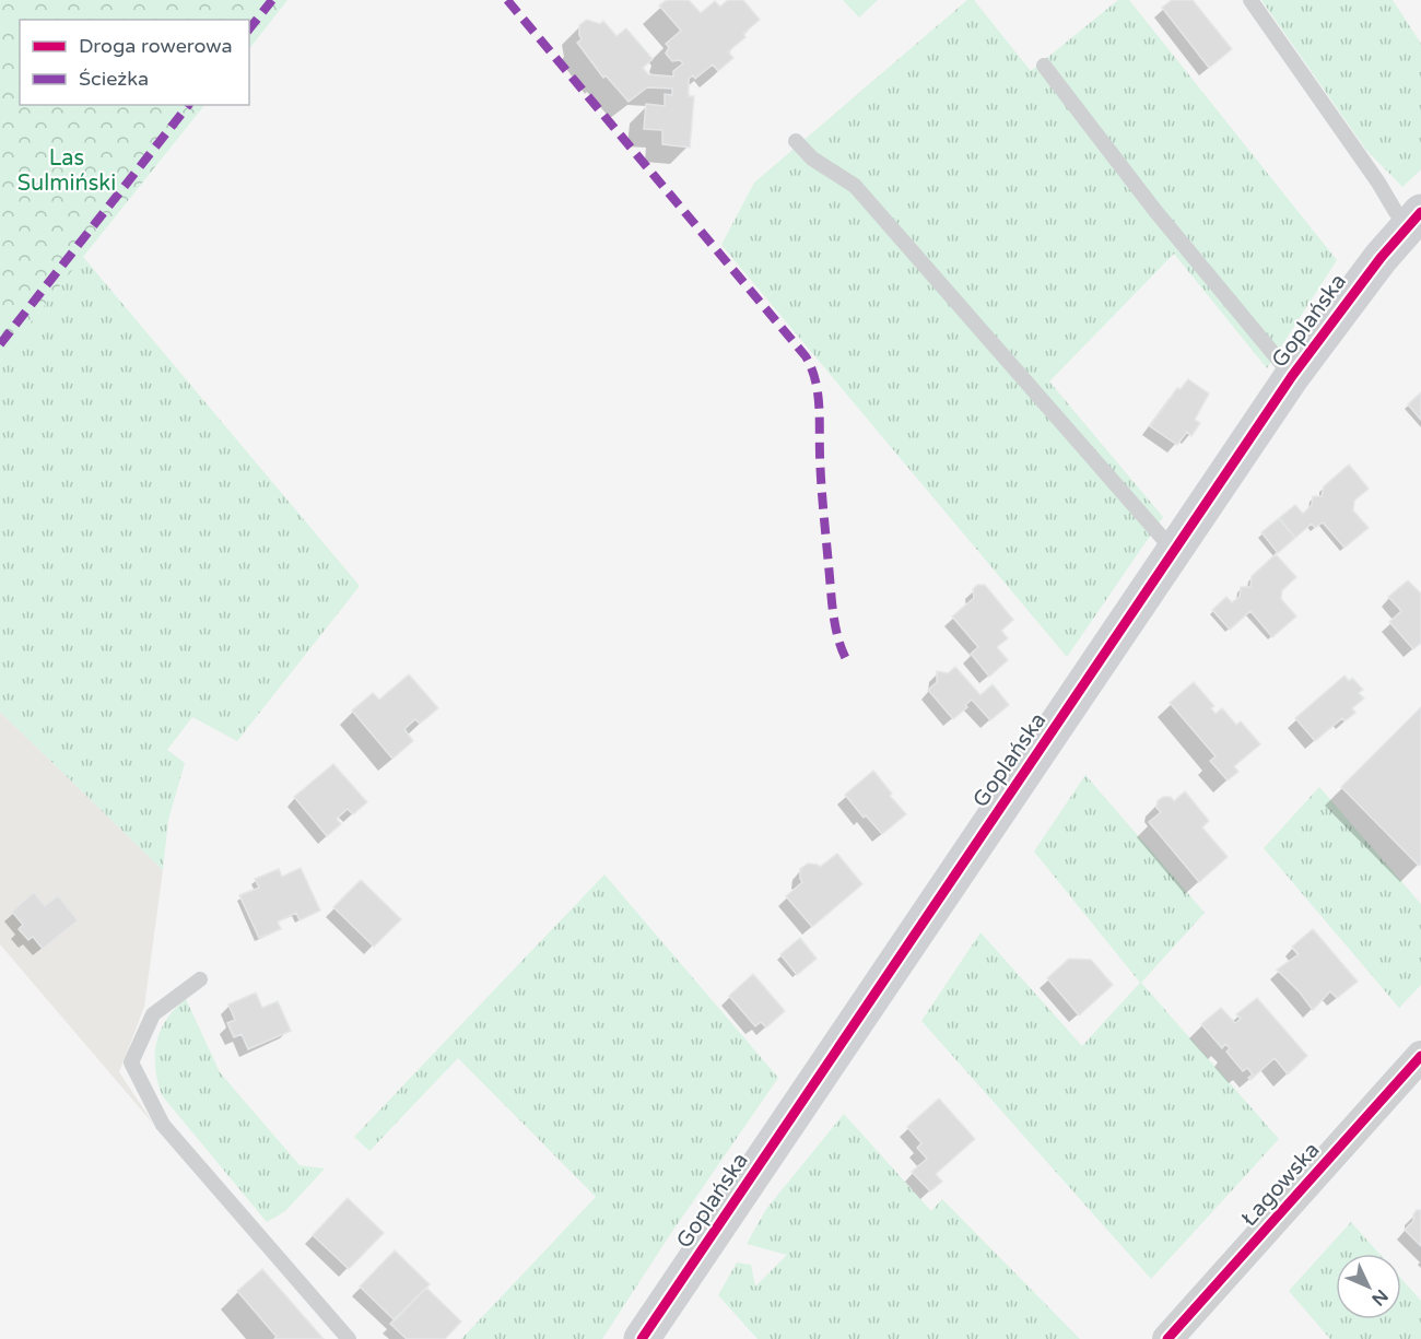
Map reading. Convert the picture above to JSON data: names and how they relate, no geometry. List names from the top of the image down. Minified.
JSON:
{"streets":{"street":["Goplańska","Łagowska"]},"parks":["Las Sulmiński"],"legend":["Droga rowerowa","Ścieżka"],"north":"bottom right"}
